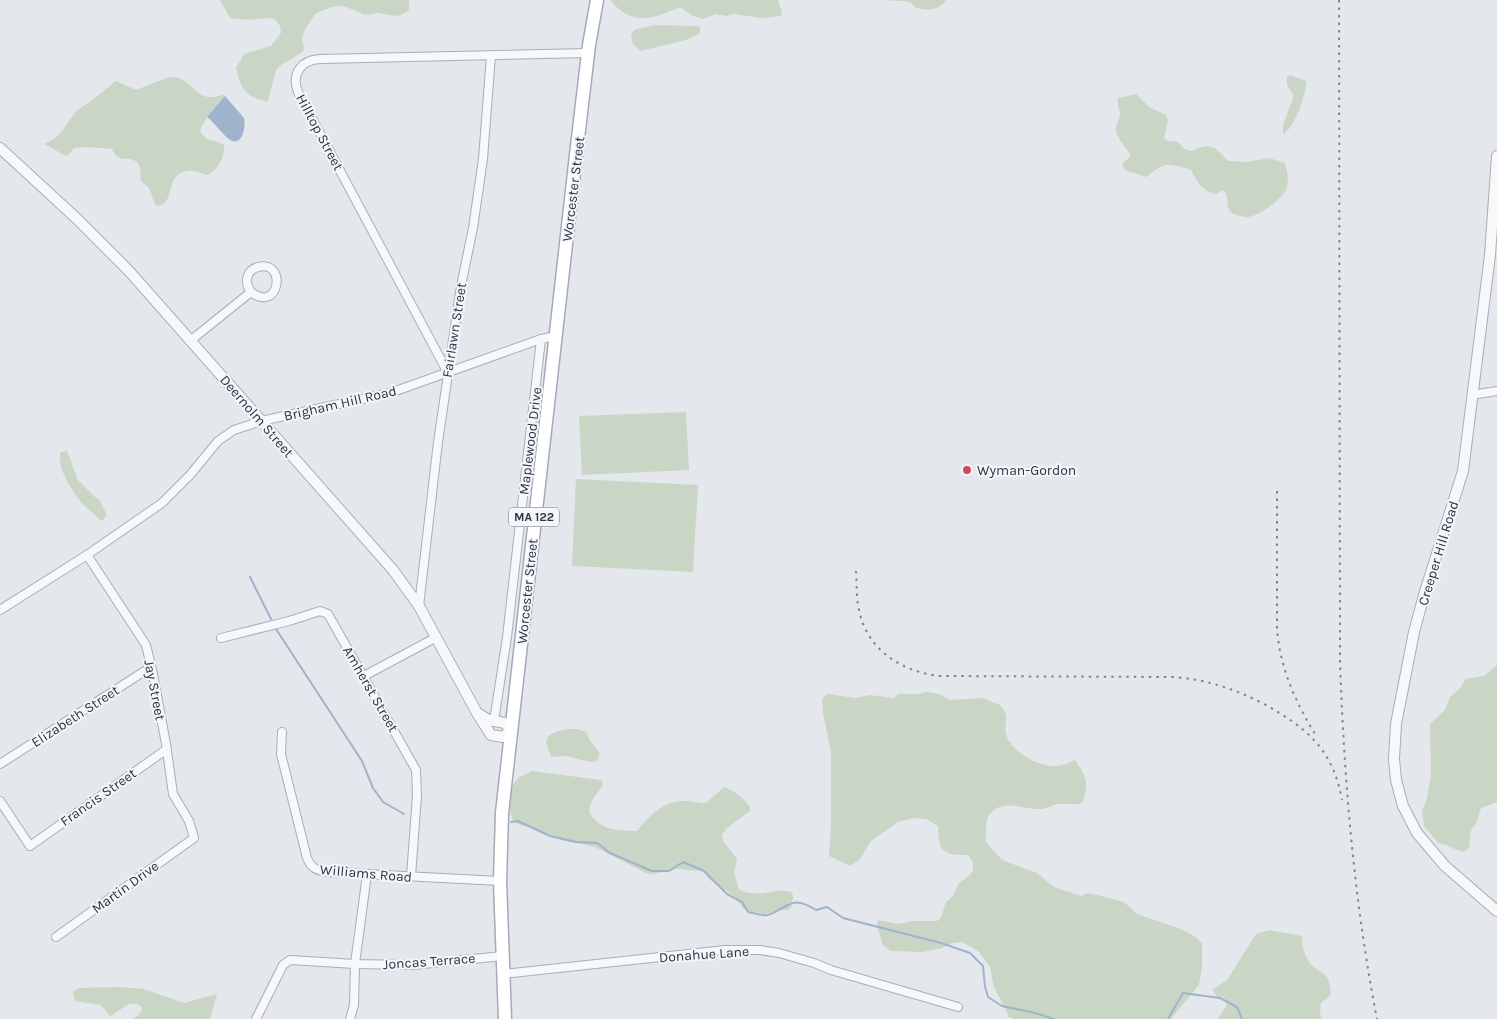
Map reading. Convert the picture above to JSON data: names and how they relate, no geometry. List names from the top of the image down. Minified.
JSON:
{"streets":{"main road":["Worcester Street","MA 122"],"street":["Hilltop Street","Fairlawn Street","Brigham Hill Road","Deernolm Street","Maplewood Drive","Creeper Hill Road","Amherst Street","Jay Street","Elizabeth Street","Francis Street","Williams Road","Martin Drive","Donahue Lane","Joncas Terrace"]},"crossings":[["Hilltop Street","Worcester Street"],["Hilltop Street","Fairlawn Street"],["Hilltop Street","Brigham Hill Road"],["Worcester Street","Brigham Hill Road"],["Worcester Street","Deernolm Street"],["Worcester Street","Williams Road"],["Worcester Street","Donahue Lane"],["Worcester Street","Joncas Terrace"],["Fairlawn Street","Brigham Hill Road"],["Fairlawn Street","Deernolm Street"],["Brigham Hill Road","Deernolm Street"],["Brigham Hill Road","Maplewood Drive"],["Brigham Hill Road","Jay Street"],["Amherst Street","Williams Road"],["Jay Street","Elizabeth Street"],["Jay Street","Francis Street"],["Jay Street","Martin Drive"]],"places":["Wyman-Gordon"]}
